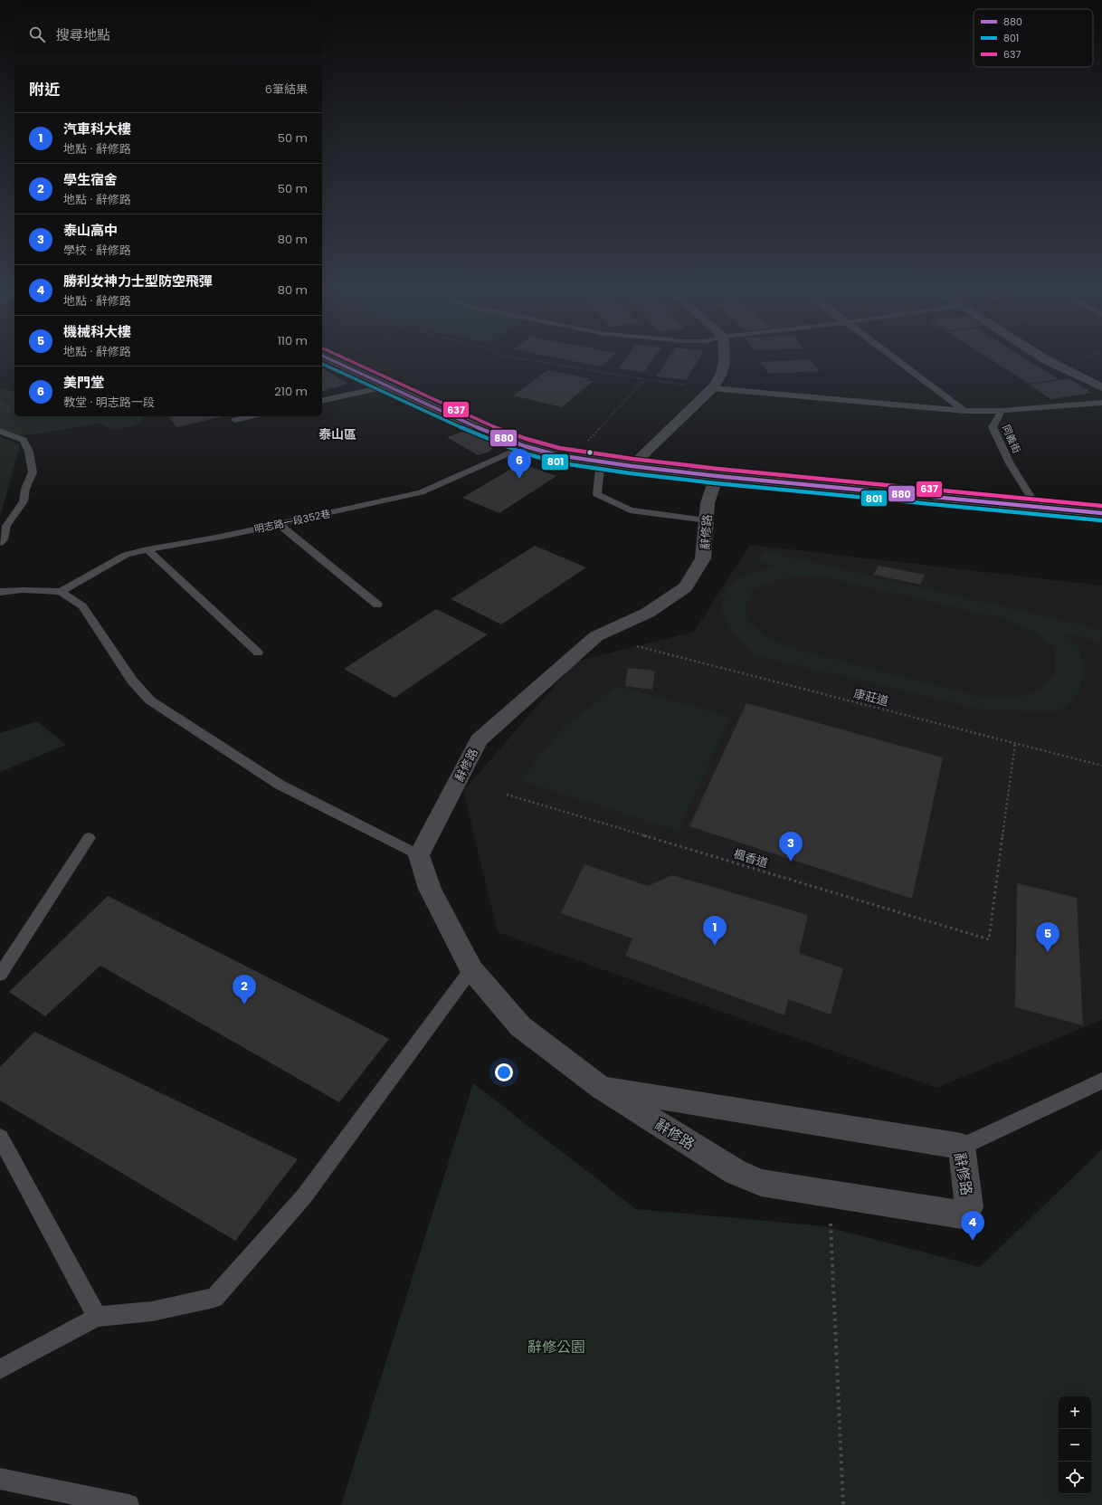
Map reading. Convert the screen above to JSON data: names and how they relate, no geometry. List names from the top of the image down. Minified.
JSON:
{"streets":{"street":["辭修路"],"lane":["同義街","明志路一段352巷"],"path":["康莊道","楓香道"]},"crossings":[["康莊道","楓香道"]],"districts":["泰山區"],"parks":["辭修公園"],"lines":["transit line 880","transit line 637","transit line 801"],"legend":["880","801","637"],"page":{"search":"搜尋地點","heading":["附近","6筆結果"],"list":[{"mark":"1","name":"汽車科大樓","note":"地點 · 辭修路","value":"50 m"},{"mark":"2","name":"學生宿舍","note":"地點 · 辭修路","value":"50 m"},{"mark":"3","name":"泰山高中","note":"學校 · 辭修路","value":"80 m"},{"mark":"4","name":"勝利女神力士型防空飛彈","note":"地點 · 辭修路","value":"80 m"},{"mark":"5","name":"機械科大樓","note":"地點 · 辭修路","value":"110 m"},{"mark":"6","name":"美門堂","note":"教堂 · 明志路一段","value":"210 m"}],"pins":["6","3","1","5","2","4"],"map_buttons":["+","−"]}}
